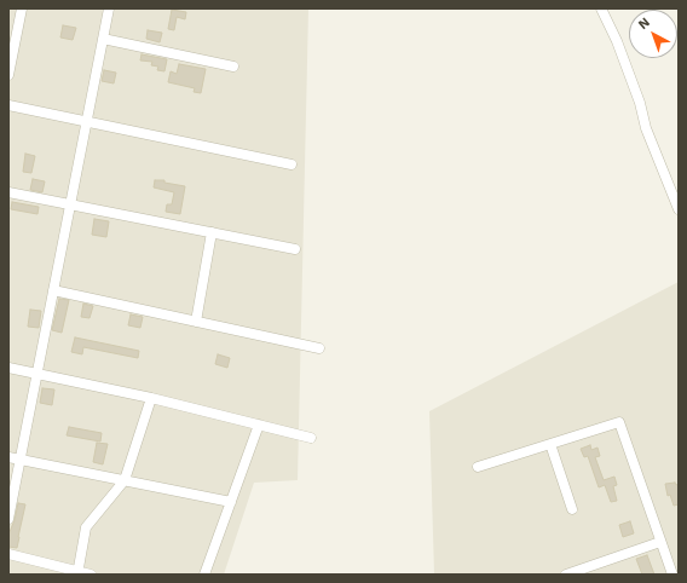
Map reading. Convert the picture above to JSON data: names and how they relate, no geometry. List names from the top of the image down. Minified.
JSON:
{"north":"top left"}
